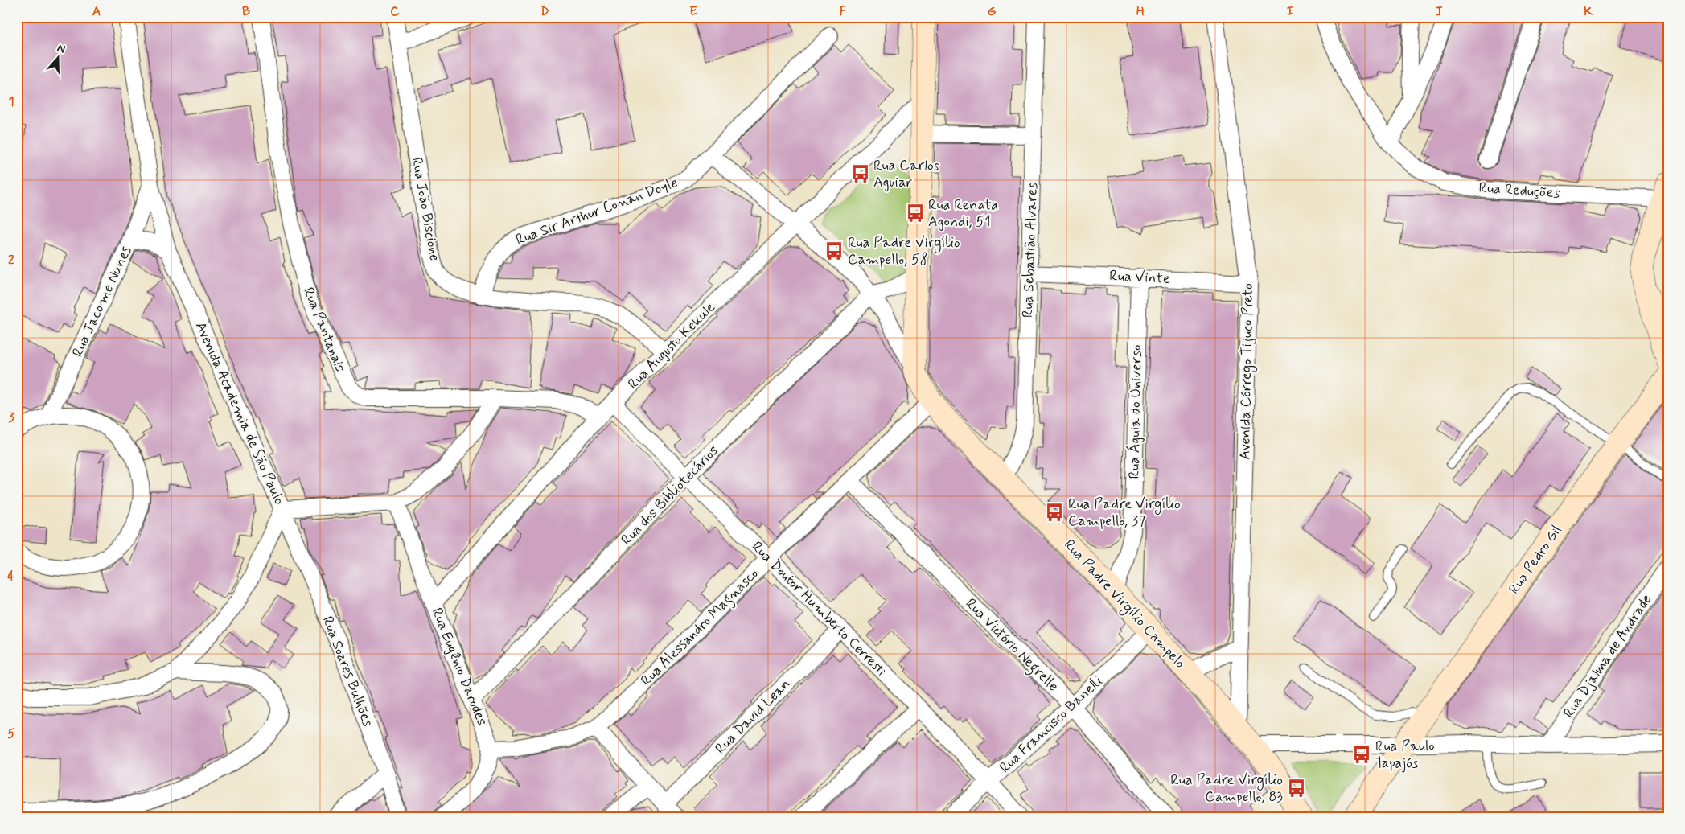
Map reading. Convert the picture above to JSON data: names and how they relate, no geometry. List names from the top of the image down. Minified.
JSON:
{"streets":{"street":["Rua Reduções","Rua João Biscione","Rua Sir Arthur Conan Doyle","Rua Sebastião Alvares","Rua Vinte","Rua Jacome Nunes","Rua Pantanais","Rua Augusto Kekule","Avenida Córrego Tijuco Preto","Rua Águia do Universo","Avenida Academia de São Paulo","Rua dos Bibliotecários","Rua Pedro Gil","Rua Padre Virgílio Campelo","Rua Doutor Humberto Cerresti","Rua Alessandro Magnasco","Rua Victório Negrelle","Rua Djalma de Andrade","Rua Eugênio Darodes","Rua Soares Bulhões","Rua David Lean","Rua Francisco Banelli"]},"crossings":[["Rua João Biscione","Rua Sir Arthur Conan Doyle"],["Rua João Biscione","Rua Augusto Kekule"],["Rua Sebastião Alvares","Rua Vinte"],["Rua Sebastião Alvares","Rua Padre Virgílio Campelo"],["Rua Vinte","Avenida Córrego Tijuco Preto"],["Rua Vinte","Rua Águia do Universo"],["Rua Jacome Nunes","Avenida Academia de São Paulo"],["Rua Pantanais","Rua Augusto Kekule"],["Rua Augusto Kekule","Rua Doutor Humberto Cerresti"],["Rua Augusto Kekule","Rua Eugênio Darodes"],["Avenida Córrego Tijuco Preto","Rua Padre Virgílio Campelo"],["Rua Águia do Universo","Rua Padre Virgílio Campelo"],["Avenida Academia de São Paulo","Rua Soares Bulhões"],["Rua dos Bibliotecários","Rua Doutor Humberto Cerresti"],["Rua dos Bibliotecários","Rua Eugênio Darodes"],["Rua Padre Virgílio Campelo","Rua Alessandro Magnasco"],["Rua Padre Virgílio Campelo","Rua Francisco Banelli"],["Rua Doutor Humberto Cerresti","Rua Alessandro Magnasco"],["Rua Doutor Humberto Cerresti","Rua David Lean"],["Rua Doutor Humberto Cerresti","Rua Francisco Banelli"],["Rua Alessandro Magnasco","Rua Victório Negrelle"],["Rua Alessandro Magnasco","Rua Eugênio Darodes"],["Rua Victório Negrelle","Rua Francisco Banelli"]],"places":{"bus stop":["Rua Carlos Aguiar","Rua Renata Agondi, 51","Rua Padre Virgílio Campello, 58","Rua Padre Virgílio Campello, 37","Rua Paulo Tapajós","Rua Padre Virgílio Campello, 83"]},"north":"top","grid":{"columns":["A","B","C","D","E","F","G","H","I","J","K"],"rows":["1","2","3","4","5"]}}
